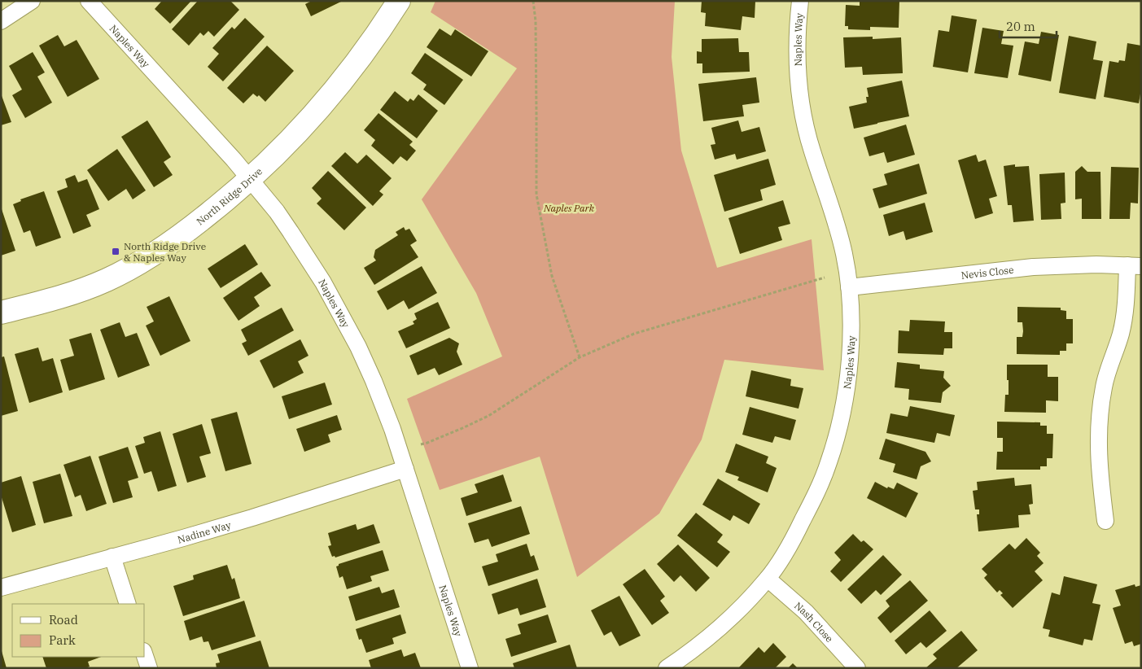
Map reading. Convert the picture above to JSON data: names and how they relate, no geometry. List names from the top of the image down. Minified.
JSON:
{"streets":{"street":["Naples Way","North Ridge Drive","Nevis Close","Nadine Way","Nash Close"]},"crossings":[["Naples Way","North Ridge Drive"],["Naples Way","Nevis Close"],["Naples Way","Nadine Way"],["Naples Way","Nash Close"]],"parks":["Naples Park"],"places":{"transit":["North Ridge Drive & Naples Way"]},"legend":["Road","Park"],"scale_bar":"20 m"}
